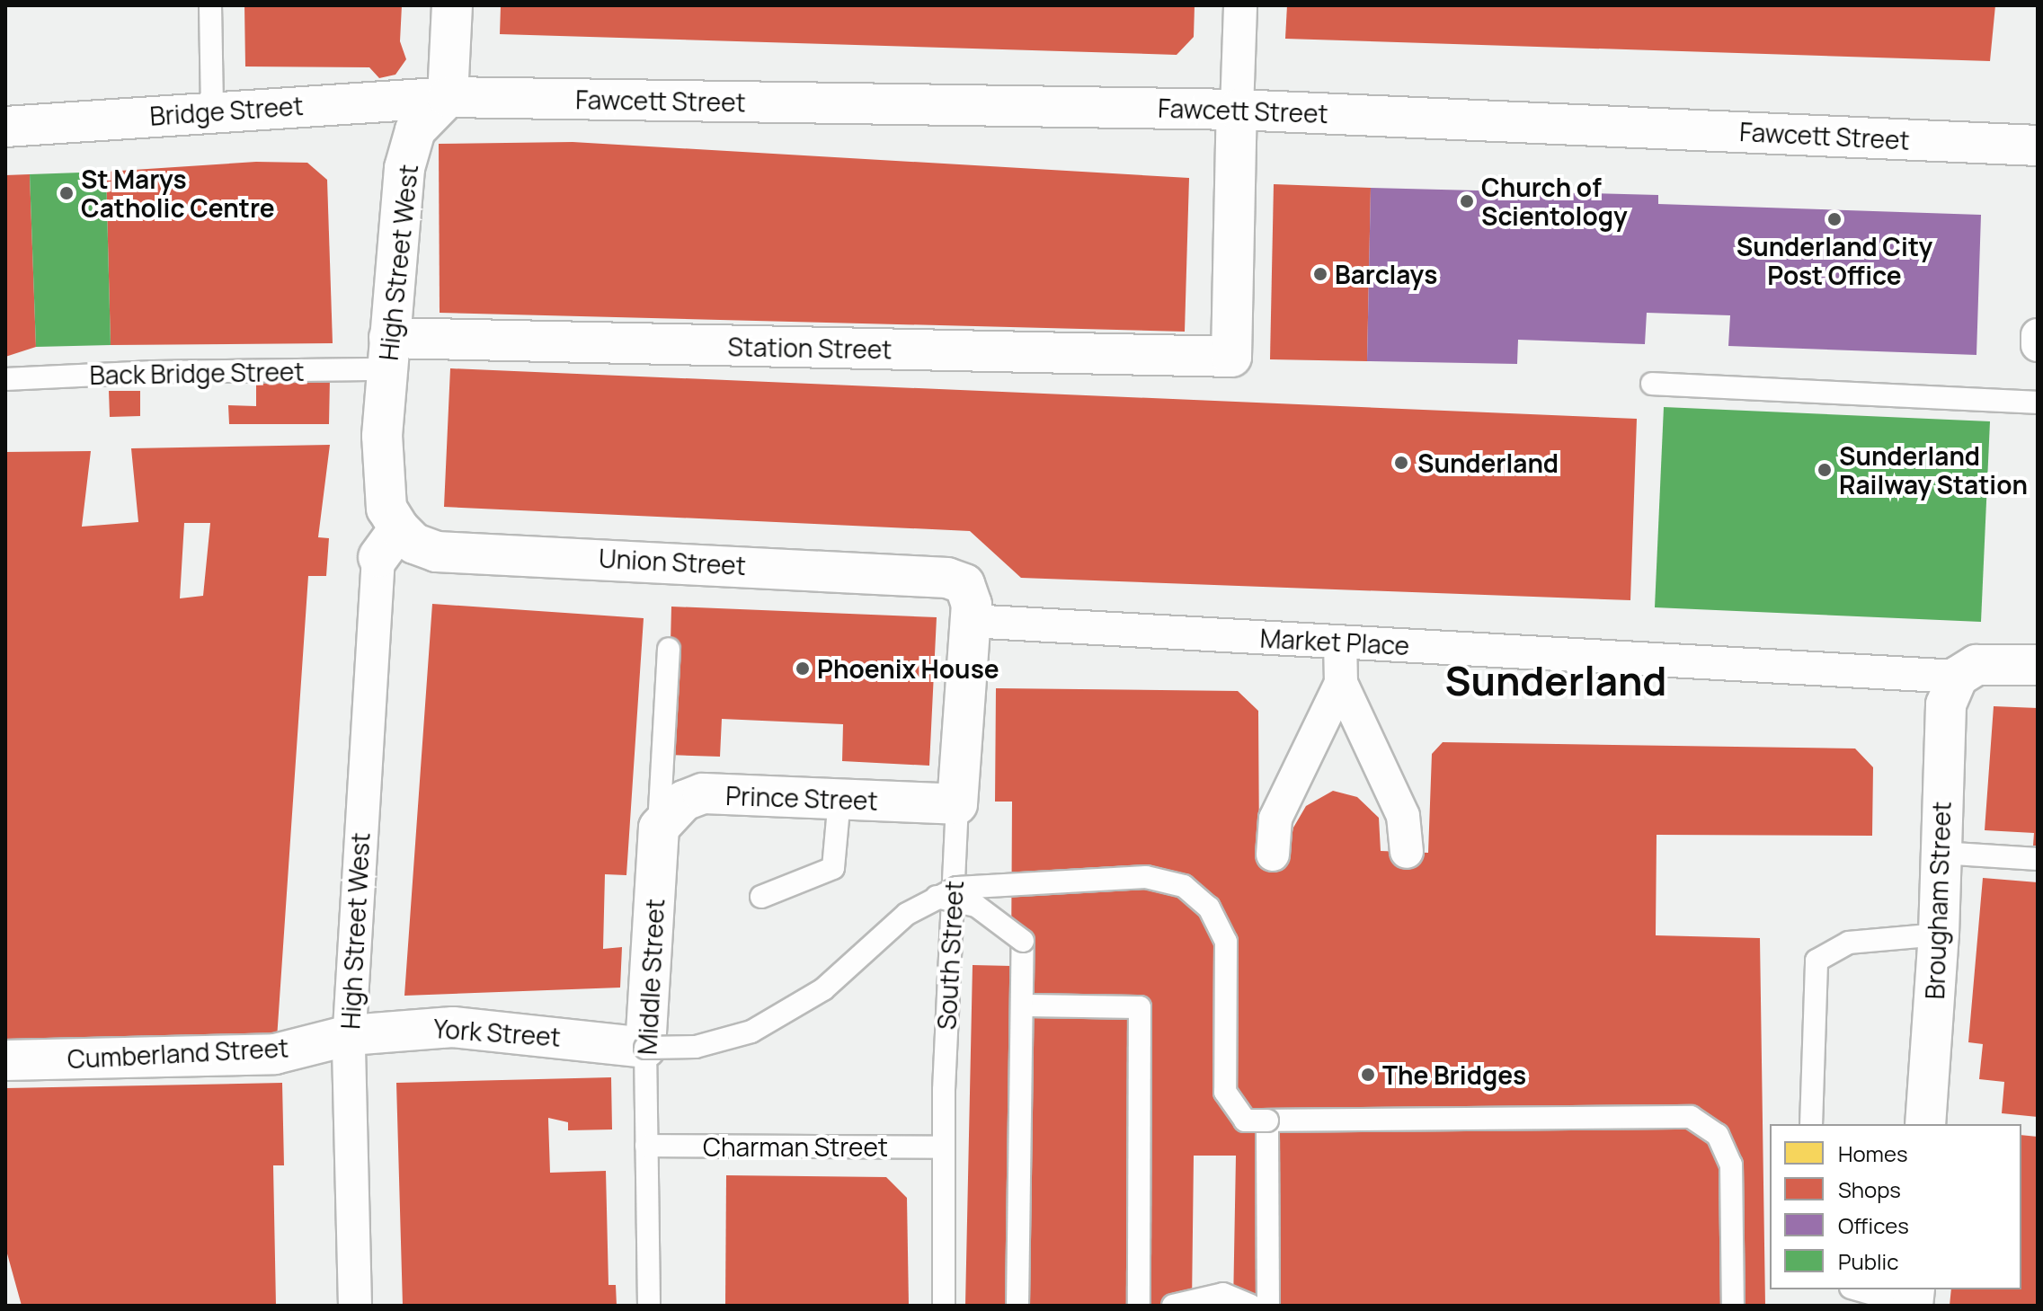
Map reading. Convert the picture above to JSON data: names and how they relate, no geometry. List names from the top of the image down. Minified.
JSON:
{"streets":{"street":["Fawcett Street","Bridge Street","High Street West","Station Street","Union Street","Market Place","Prince Street","Brougham Street","South Street","Middle Street","York Street","Cumberland Street"],"lane":["Back Bridge Street","Charman Street"]},"crossings":[["Fawcett Street","Bridge Street"],["Fawcett Street","High Street West"],["Fawcett Street","Station Street"],["Bridge Street","High Street West"],["High Street West","Station Street"],["High Street West","Back Bridge Street"],["High Street West","Union Street"],["High Street West","York Street"],["High Street West","Cumberland Street"],["Station Street","Back Bridge Street"],["Union Street","Market Place"],["Union Street","South Street"],["Market Place","Brougham Street"],["Market Place","South Street"],["Prince Street","South Street"],["Prince Street","Middle Street"],["South Street","Charman Street"],["Middle Street","York Street"],["Middle Street","Charman Street"],["York Street","Cumberland Street"]],"districts":["Sunderland"],"places":["St Marys Catholic Centre","Church of Scientology","Sunderland City Post Office","Barclays","Sunderland","Sunderland Railway Station","Phoenix House","The Bridges"],"legend":["Homes","Shops","Offices","Public"]}
